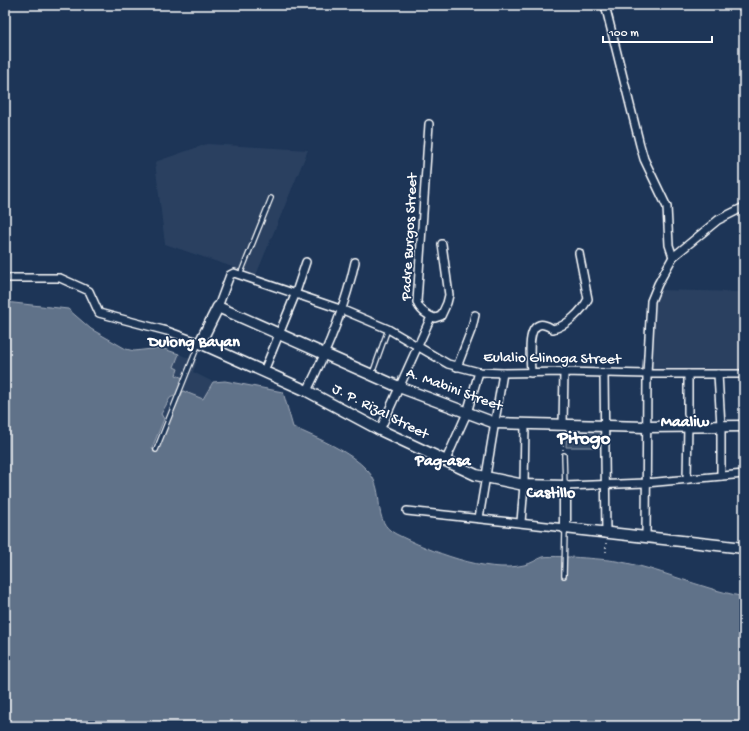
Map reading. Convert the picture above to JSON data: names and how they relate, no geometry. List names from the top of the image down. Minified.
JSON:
{"streets":{"street":["Padre Burgos Street","Eulalio Glinoga Street","A. Mabini Street","J. P. Rizal Street"]},"crossings":[["Padre Burgos Street","Eulalio Glinoga Street"],["Padre Burgos Street","A. Mabini Street"],["Padre Burgos Street","J. P. Rizal Street"]],"districts":["Dulong Bayan","Maaliw","Pitogo","Pag-asa","Castillo"],"scale_bar":"100 m"}
